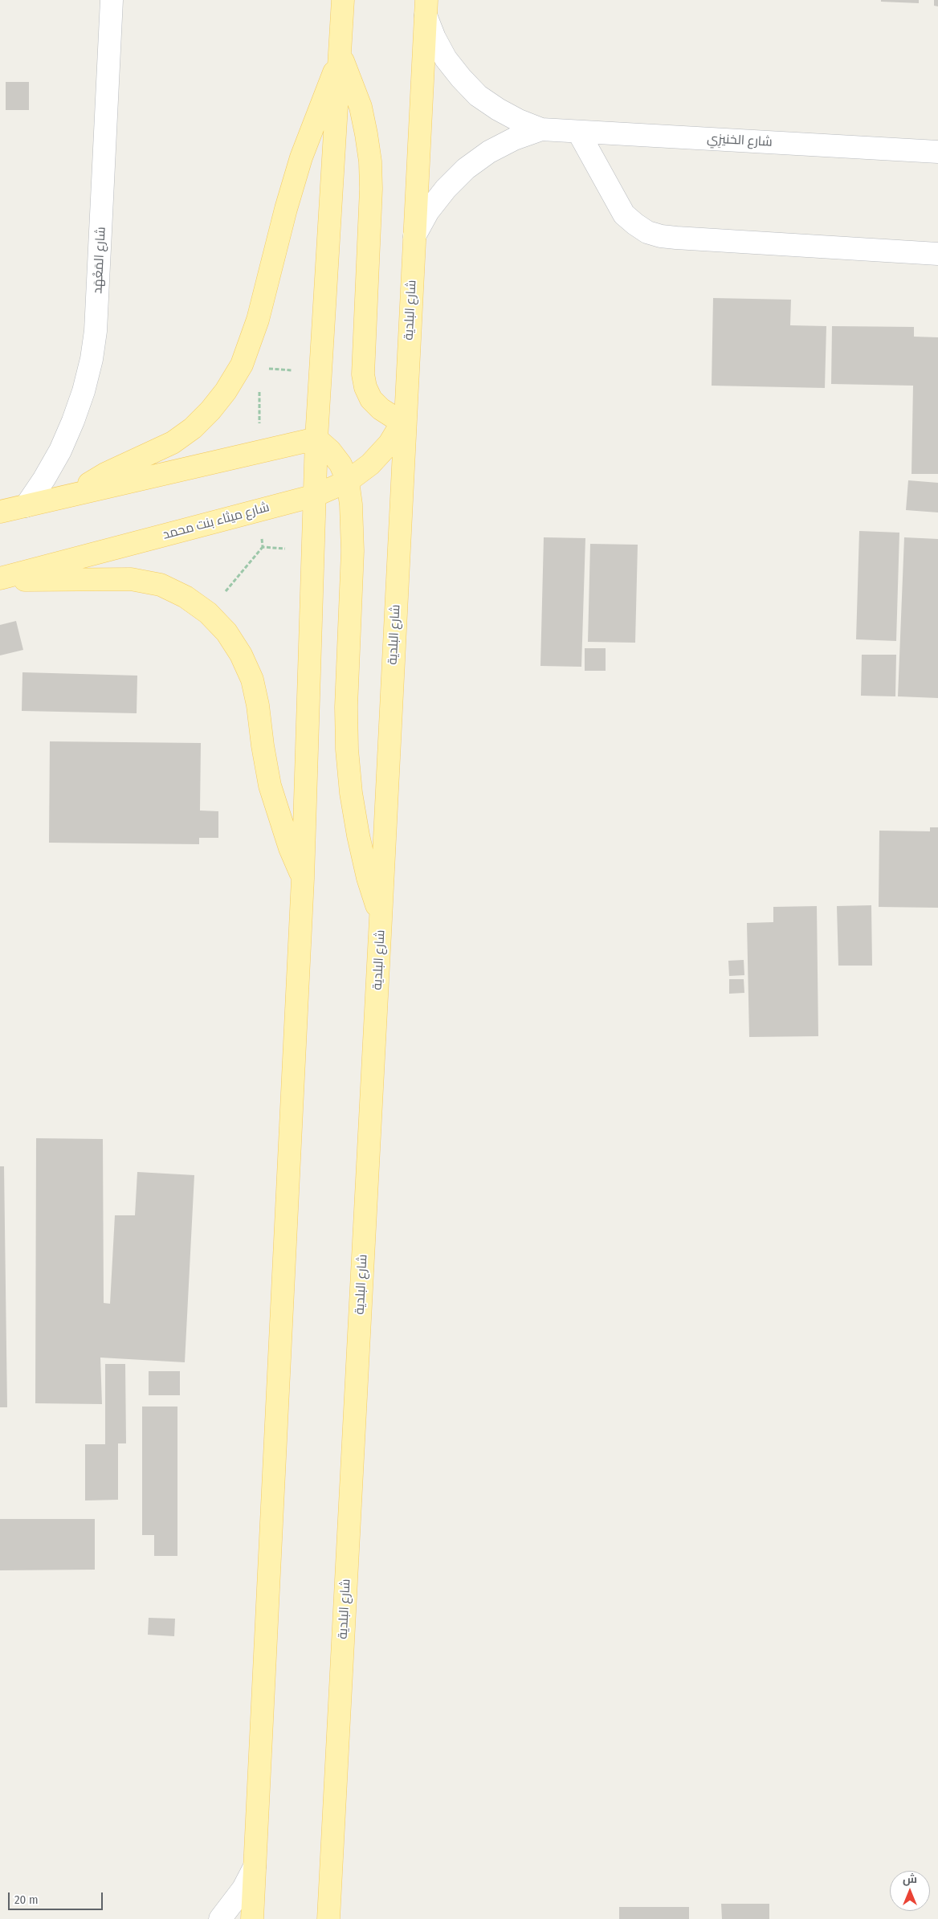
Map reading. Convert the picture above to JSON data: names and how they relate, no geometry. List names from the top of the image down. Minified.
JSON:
{"streets":{"main road":["شارع البلدية","شارع ميثاء بنت محمد"],"street":["شارع الخنيزِي","شارع المَعْهَد"]},"crossings":[["شارع الخنيزِي","شارع البلدية"],["شارع البلدية","شارع ميثاء بنت محمد"]],"scale_bar":"20 m","north":"top"}
